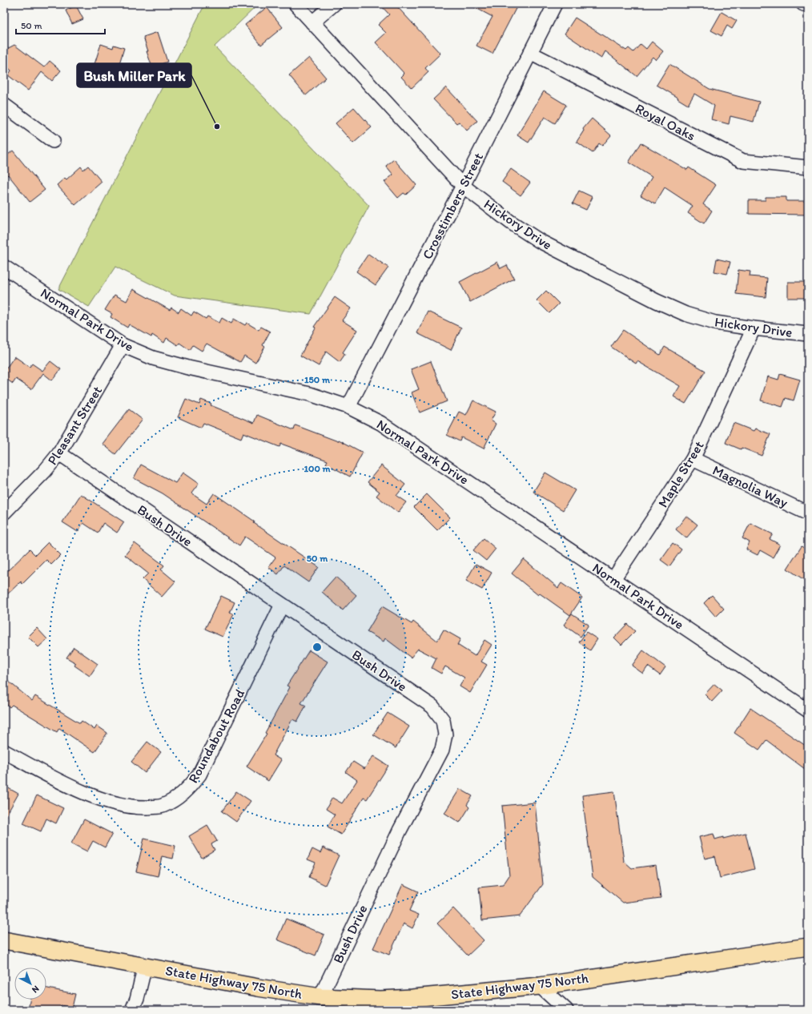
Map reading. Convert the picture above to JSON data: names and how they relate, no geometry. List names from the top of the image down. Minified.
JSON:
{"streets":{"main road":["State Highway 75 North"],"street":["Royal Oaks","Crosstimbers Street","Hickory Drive","Normal Park Drive","Pleasant Street","Maple Street","Magnolia Way","Bush Drive","Roundabout Road"]},"crossings":[["Royal Oaks","Crosstimbers Street"],["Crosstimbers Street","Hickory Drive"],["Crosstimbers Street","Normal Park Drive"],["Hickory Drive","Maple Street"],["Normal Park Drive","Pleasant Street"],["Normal Park Drive","Maple Street"],["Pleasant Street","Bush Drive"],["Maple Street","Magnolia Way"],["Bush Drive","Roundabout Road"],["Bush Drive","State Highway 75 North"]],"places":["Bush Miller Park"],"scale_bar":"50 m","north":"bottom right","rings":["150 m","100 m","50 m"]}
